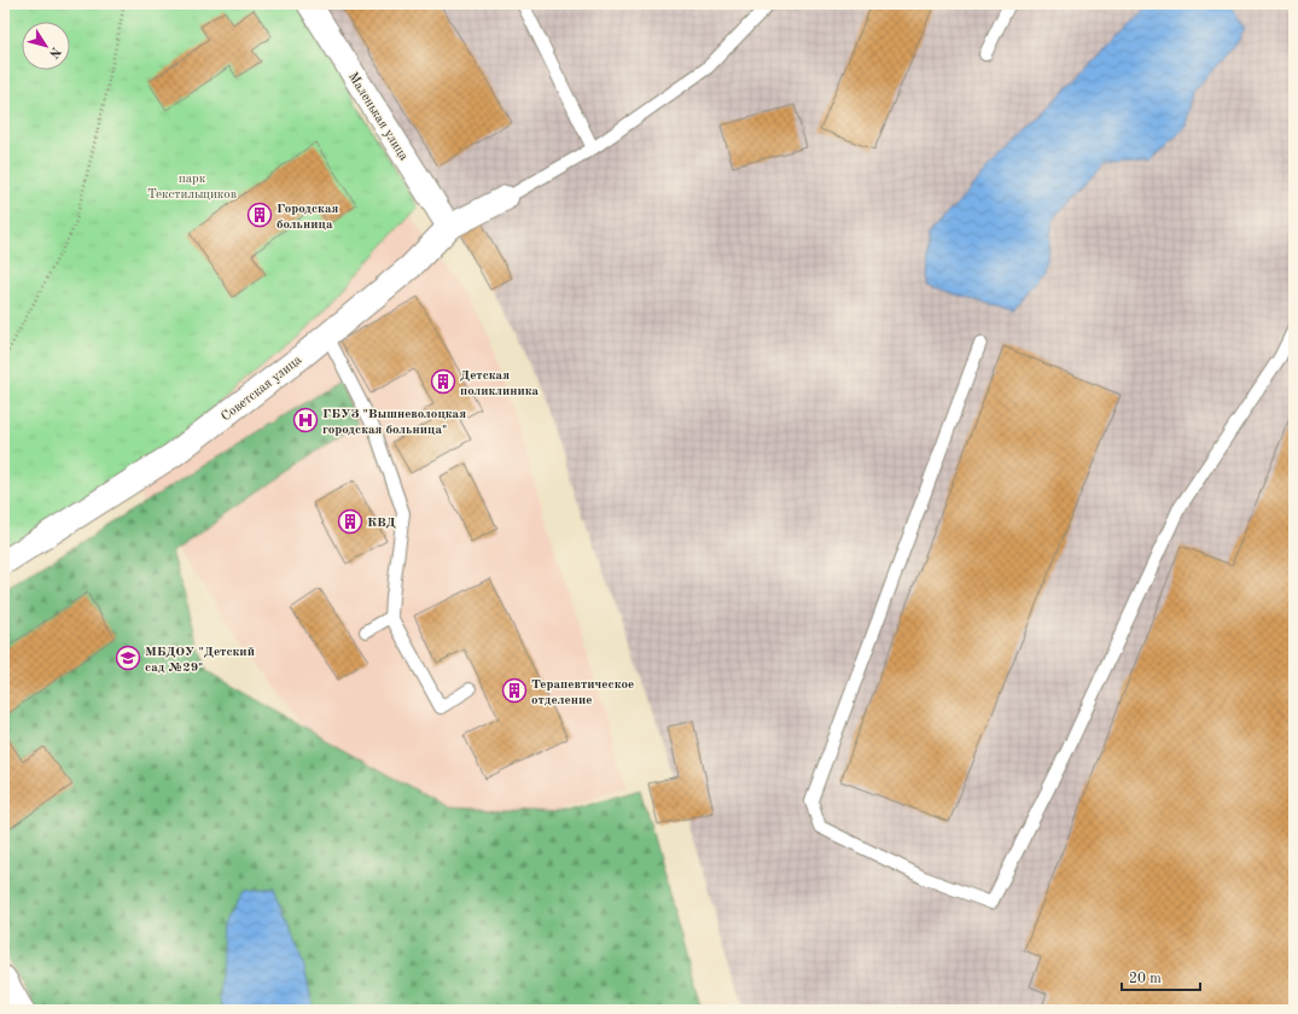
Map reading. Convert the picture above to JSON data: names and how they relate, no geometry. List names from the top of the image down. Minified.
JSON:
{"streets":{"street":["Маленькая улица","Советская улица"]},"crossings":[["Маленькая улица","Советская улица"]],"parks":["парк Текстильщиков"],"places":{"building":["Городская больница","Детская поликлиника","КВД","Терапевтическое отделение"],"hospital":["ГБУЗ \"Вышневолоцкая городская больница\""],"school or university":["МБДОУ \"Детский сад №29\""]},"scale_bar":"20 m","north":"bottom right"}
